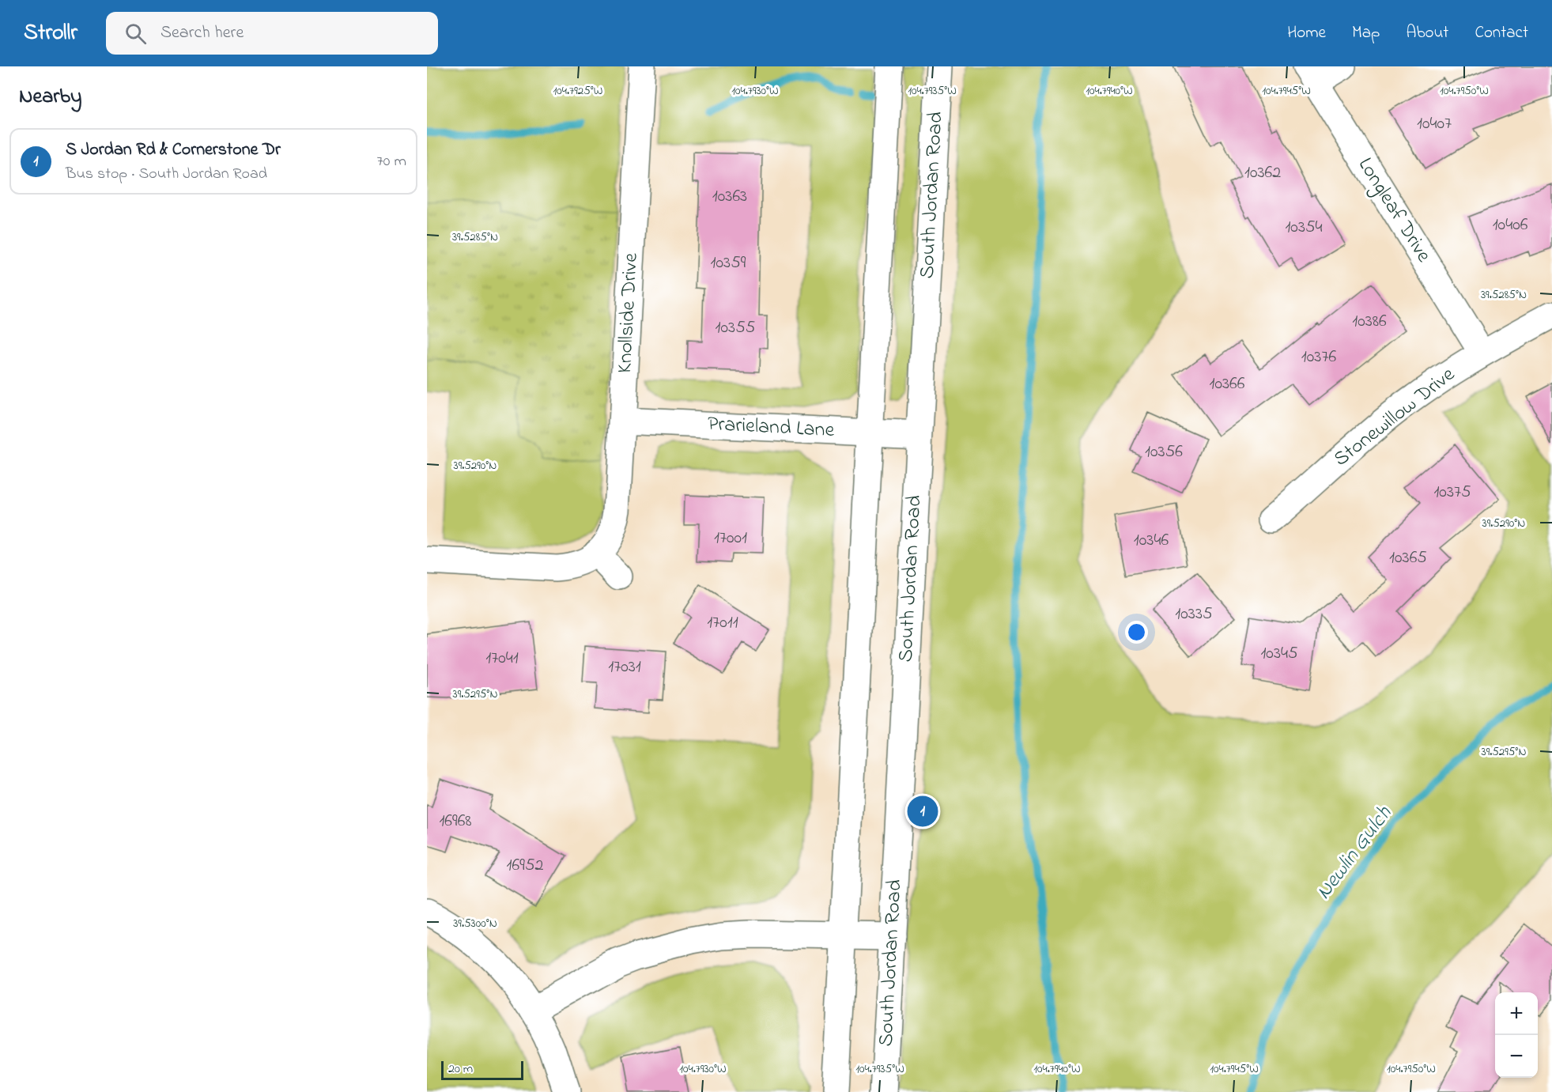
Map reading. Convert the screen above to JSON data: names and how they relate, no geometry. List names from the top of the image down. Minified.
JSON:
{"streets":{"street":["South Jordan Road","Longleaf Drive","Knollside Drive","Stonewillow Drive","Prarieland Lane"]},"crossings":[["South Jordan Road","Prarieland Lane"],["Longleaf Drive","Stonewillow Drive"],["Knollside Drive","Prarieland Lane"]],"water":["Newlin Gulch"],"house_numbers":["10407","10362","10363","10406","10354","10359","10386","10355","10376","10366","10356","10375","17001","10346","10365","10335","17011","10345","17041","17031","16968","16952"],"scale_bar":"20 m","page":{"header":"Strollr","search":"Search here","nav":["Home","Map","About","Contact"],"heading":"Nearby","list":[{"mark":"1","name":"S Jordan Rd & Cornerstone Dr","note":"Bus stop · South Jordan Road","value":"70 m"}],"pins":"1","map_buttons":["+","−"],"scale":"20 m"},"coordinates":["104.7925°W","104.7930°W","104.7935°W","104.7940°W","104.7945°W","104.7950°W","39.5285°N","39.5290°N","39.5295°N","39.5300°N"]}
